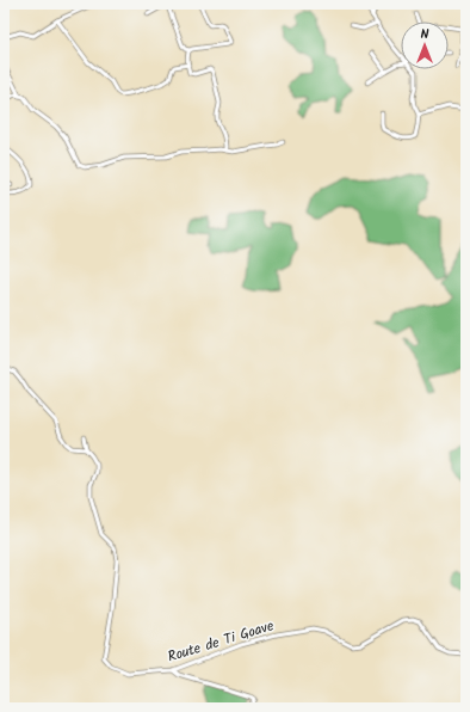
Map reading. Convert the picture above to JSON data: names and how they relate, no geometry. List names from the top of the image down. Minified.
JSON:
{"streets":{"street":["Route de Ti Goave"]},"north":"top"}
